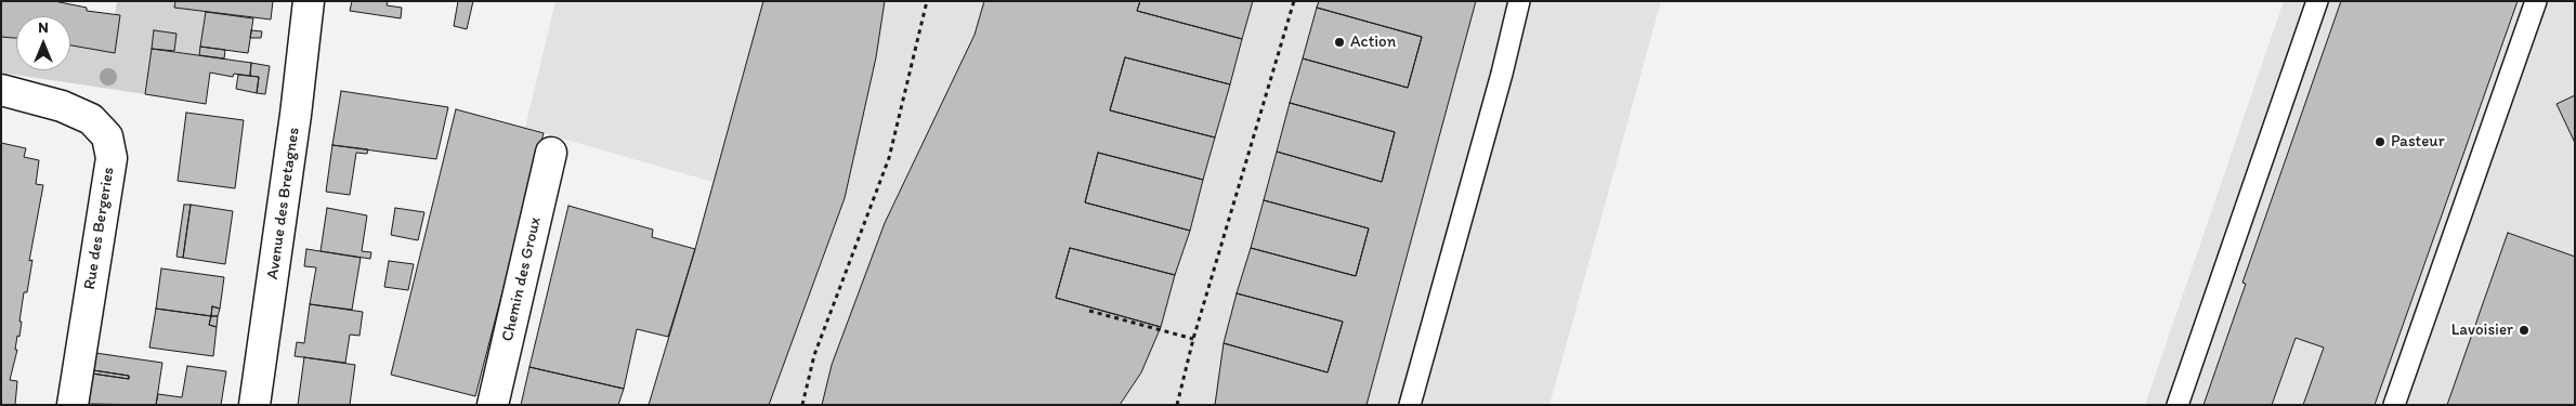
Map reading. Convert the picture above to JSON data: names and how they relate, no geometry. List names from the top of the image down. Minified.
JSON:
{"streets":{"street":["Avenue des Bretagnes","Rue des Bergeries","Chemin des Groux"]},"places":["Action","Pasteur","Lavoisier"],"north":"top"}
